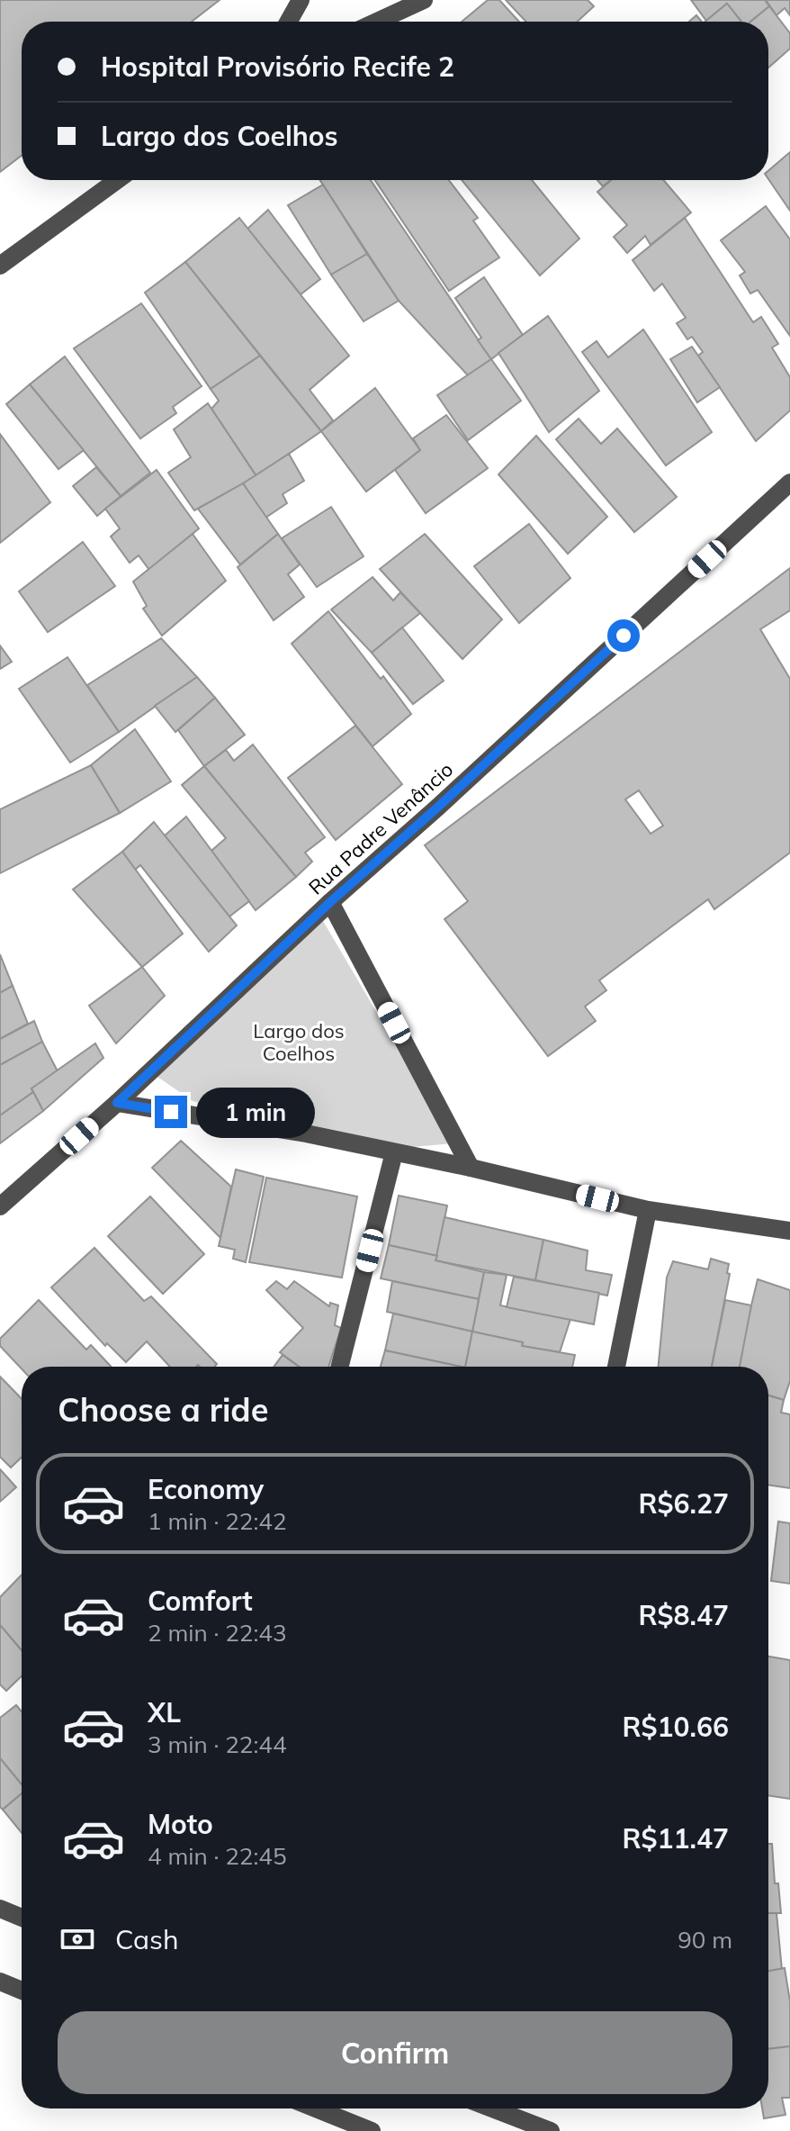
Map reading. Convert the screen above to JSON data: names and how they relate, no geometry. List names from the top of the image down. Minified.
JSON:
{"streets":{"street":["Rua Padre Venâncio"]},"parks":["Largo dos Coelhos"],"page":{"banner":["Hospital Provisório Recife 2","Largo dos Coelhos"],"bubble":"1 min","heading":"Choose a ride","list":[{"name":"Economy","note":"1 min · 22:42","value":"R$6.27"},{"name":"Comfort","note":"2 min · 22:43","value":"R$8.47"},{"name":"XL","note":"3 min · 22:44","value":"R$10.66"},{"name":"Moto","note":"4 min · 22:45","value":"R$11.47"}],"pay":["Cash","90 m"],"buttons":"Confirm"}}
